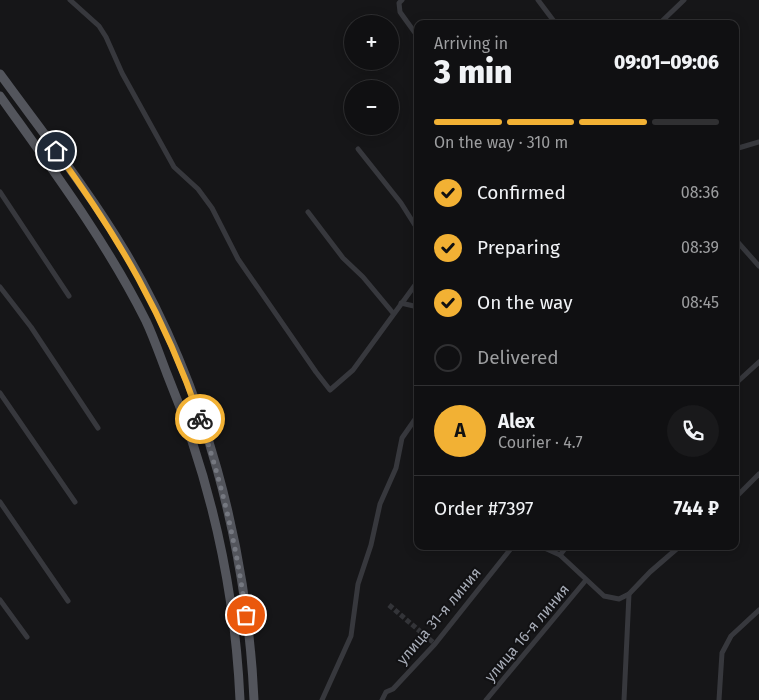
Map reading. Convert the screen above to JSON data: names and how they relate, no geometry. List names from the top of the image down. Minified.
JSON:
{"streets":{"street":["улица 31-я линия","улица 16-я линия"]},"page":{"map_buttons":["+","−"],"heading":["3 min","Arriving in","09:01–09:06"],"panel":["Alex","Courier · 4.7","Order #7397","744 ₽"],"bar":"On the way · 310 m","list":[["Confirmed","08:36"],["Preparing","08:39"],["On the way","08:45"],"Delivered"],"round":"A"}}
